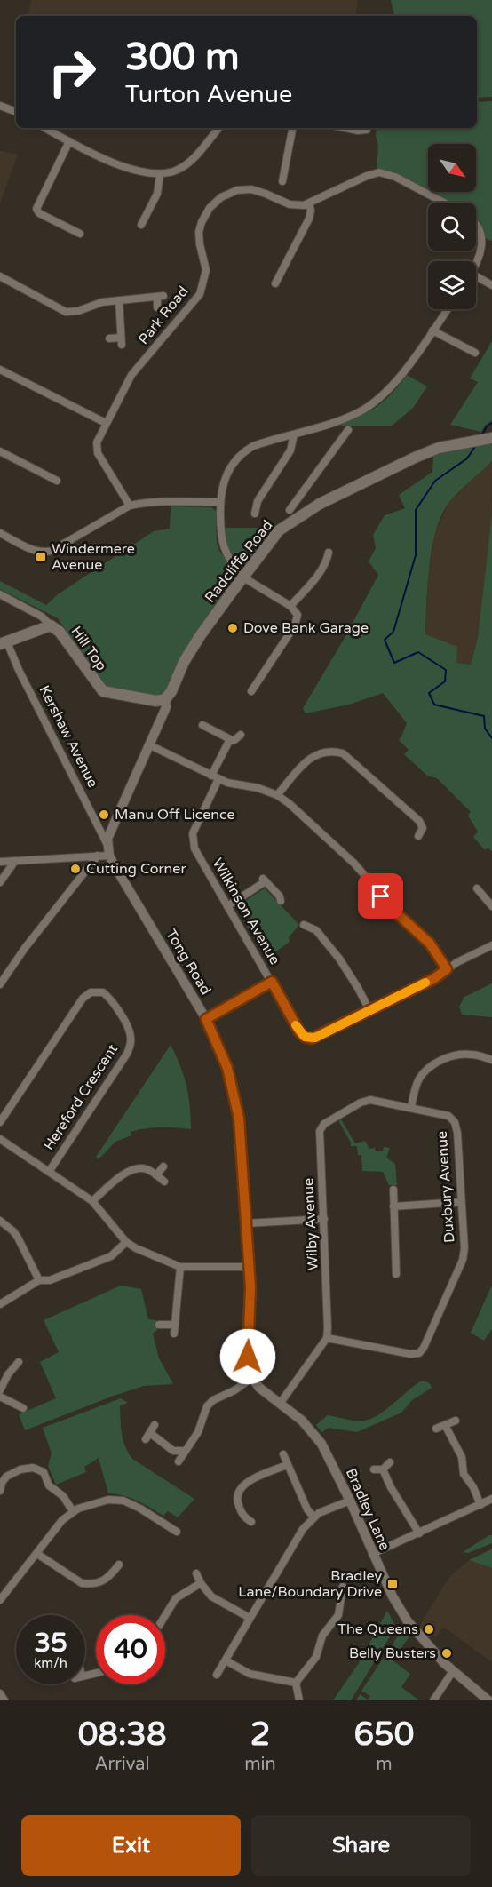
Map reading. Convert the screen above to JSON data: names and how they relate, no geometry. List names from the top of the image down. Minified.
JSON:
{"streets":{"main road":["Radcliffe Road","Hill Top"],"street":["Park Road","Kershaw Avenue","Wilkinson Avenue","Tong Road","Hereford Crescent","Duxbury Avenue","Wilby Avenue","Bradley Lane"]},"crossings":[["Radcliffe Road","Hill Top"],["Kershaw Avenue","Tong Road"],["Duxbury Avenue","Wilby Avenue"]],"places":{"transit":["Windermere Avenue","Bradley Lane/Boundary Drive"],"other":["Dove Bank Garage","Manu Off Licence","Cutting Corner","The Queens","Belly Busters"]},"north":"bottom right","page":{"turn":["300 m","Turton Avenue"],"speed":"35 km/h","limit":"40","eta":["08:38","Arrival","2","min","650","m"],"buttons":["Exit","Share"]}}
